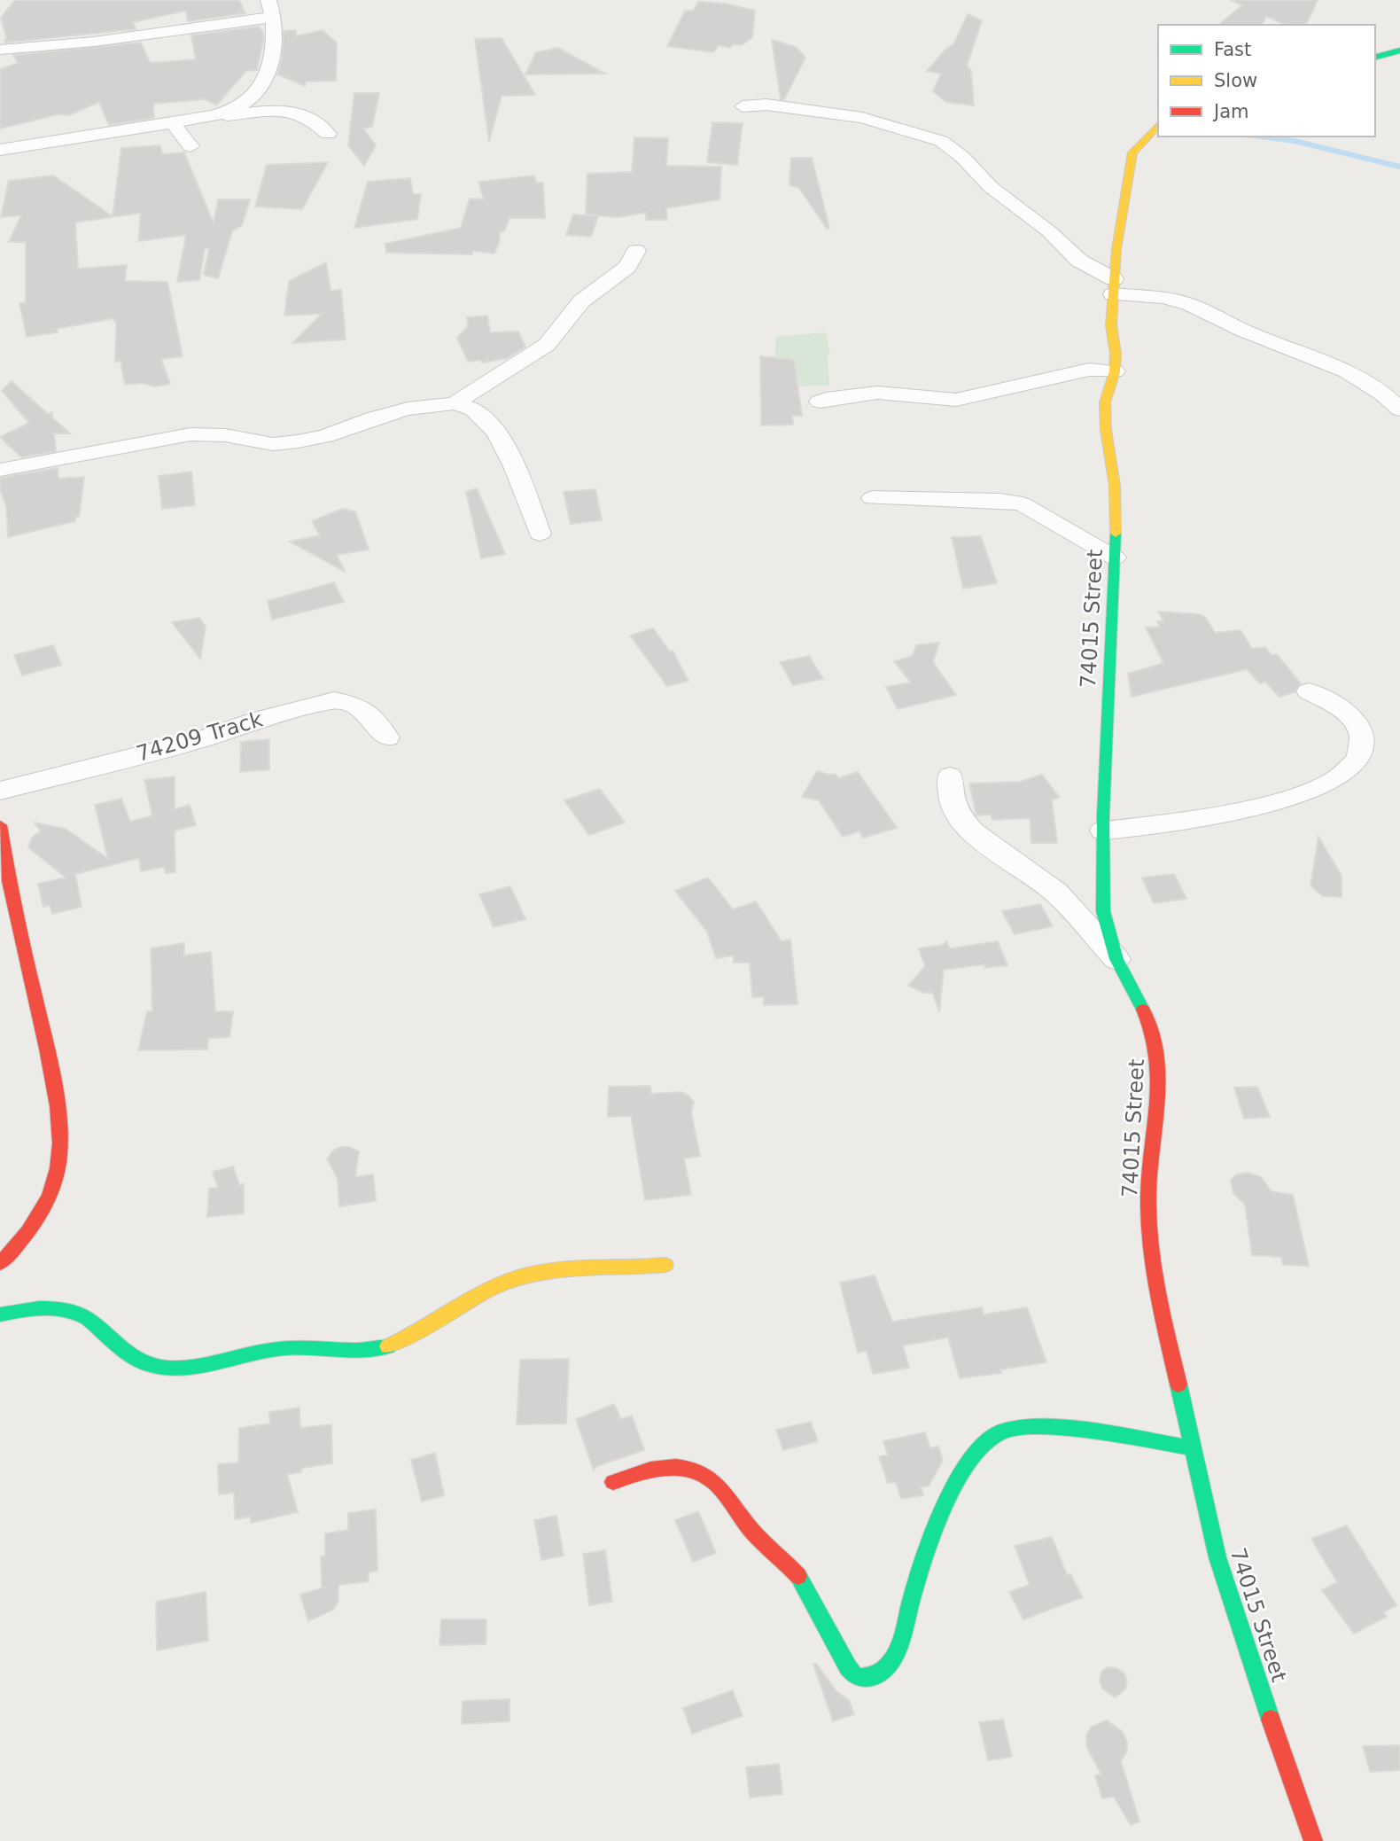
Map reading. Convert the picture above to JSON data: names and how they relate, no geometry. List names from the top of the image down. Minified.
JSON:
{"streets":{"street":["74015 Street","74209 Track"]},"legend":["Fast","Slow","Jam"]}
